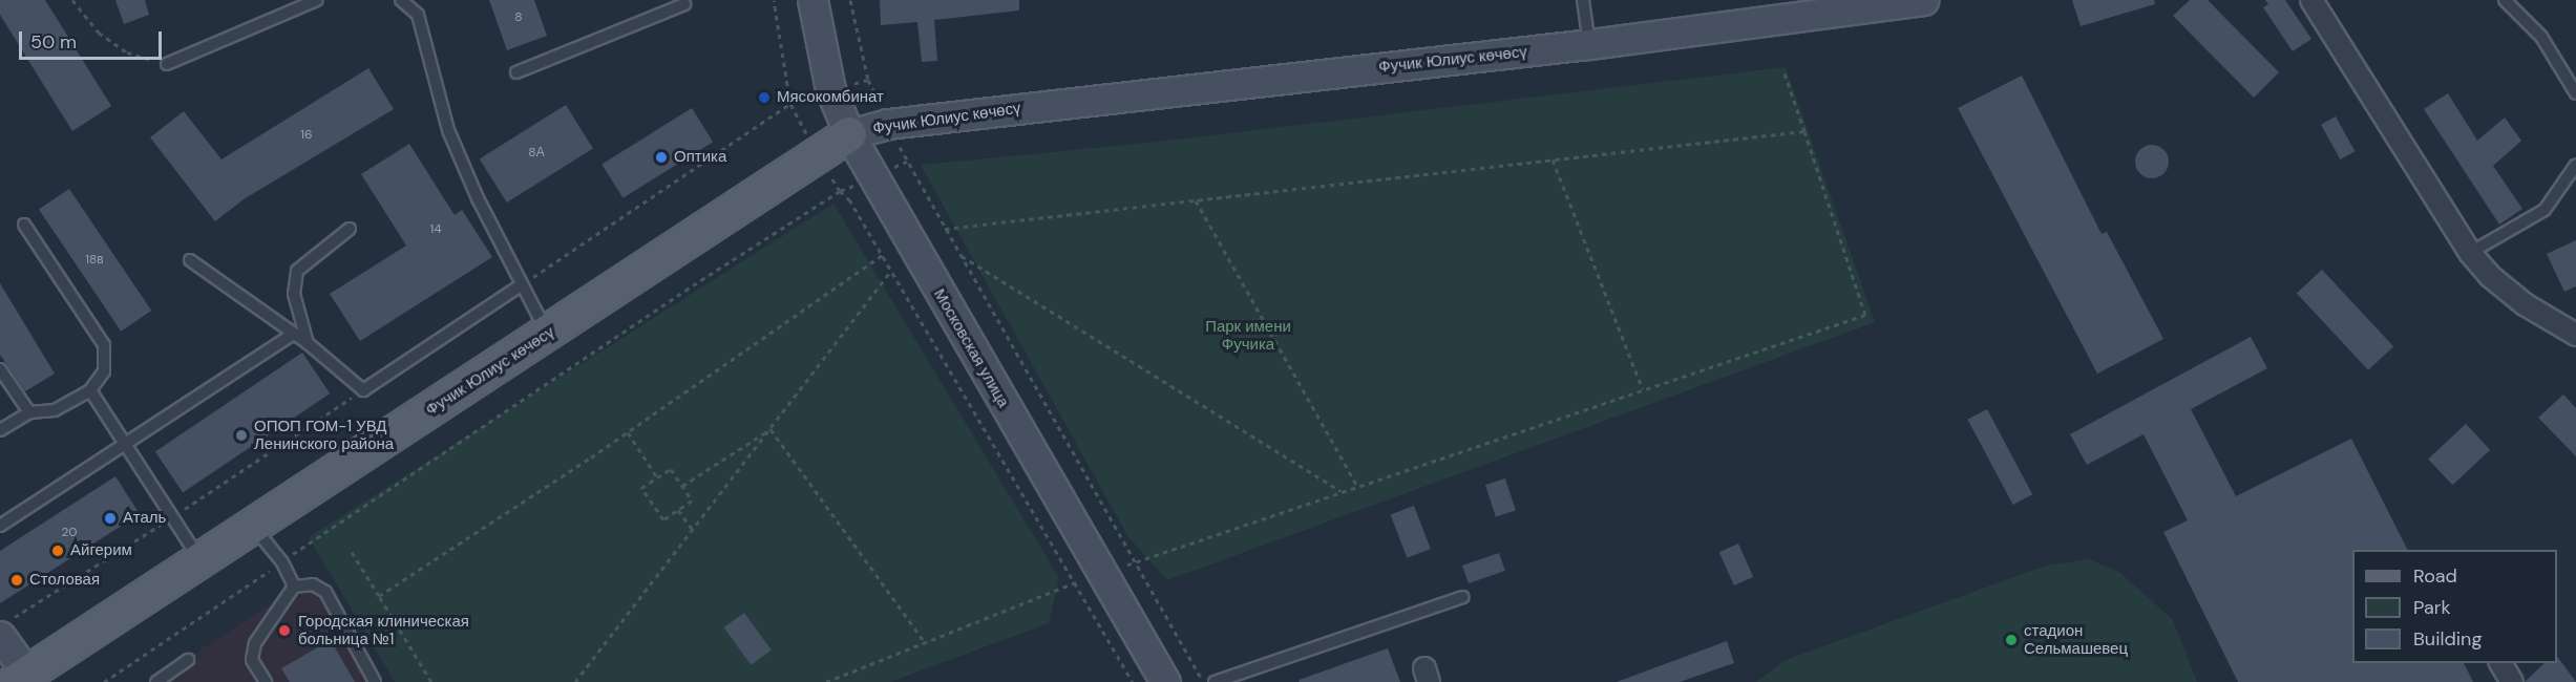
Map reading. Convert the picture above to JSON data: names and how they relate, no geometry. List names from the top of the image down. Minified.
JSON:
{"streets":{"main road":["Фучик Юлиус көчөсү"],"street":["Московская улица"]},"crossings":[["Фучик Юлиус көчөсү","Московская улица"]],"parks":["Парк имени Фучика"],"places":["Мясокомбинат","Оптика","ОПОП ГОМ-1 УВД Ленинского района","Аталь","Айгерим","Столовая","Городская клиническая больница №1","стадион Сельмашевец"],"house_numbers":["8","16","8А","14","18в","20"],"legend":["Road","Park","Building"],"scale_bar":"50 m"}
